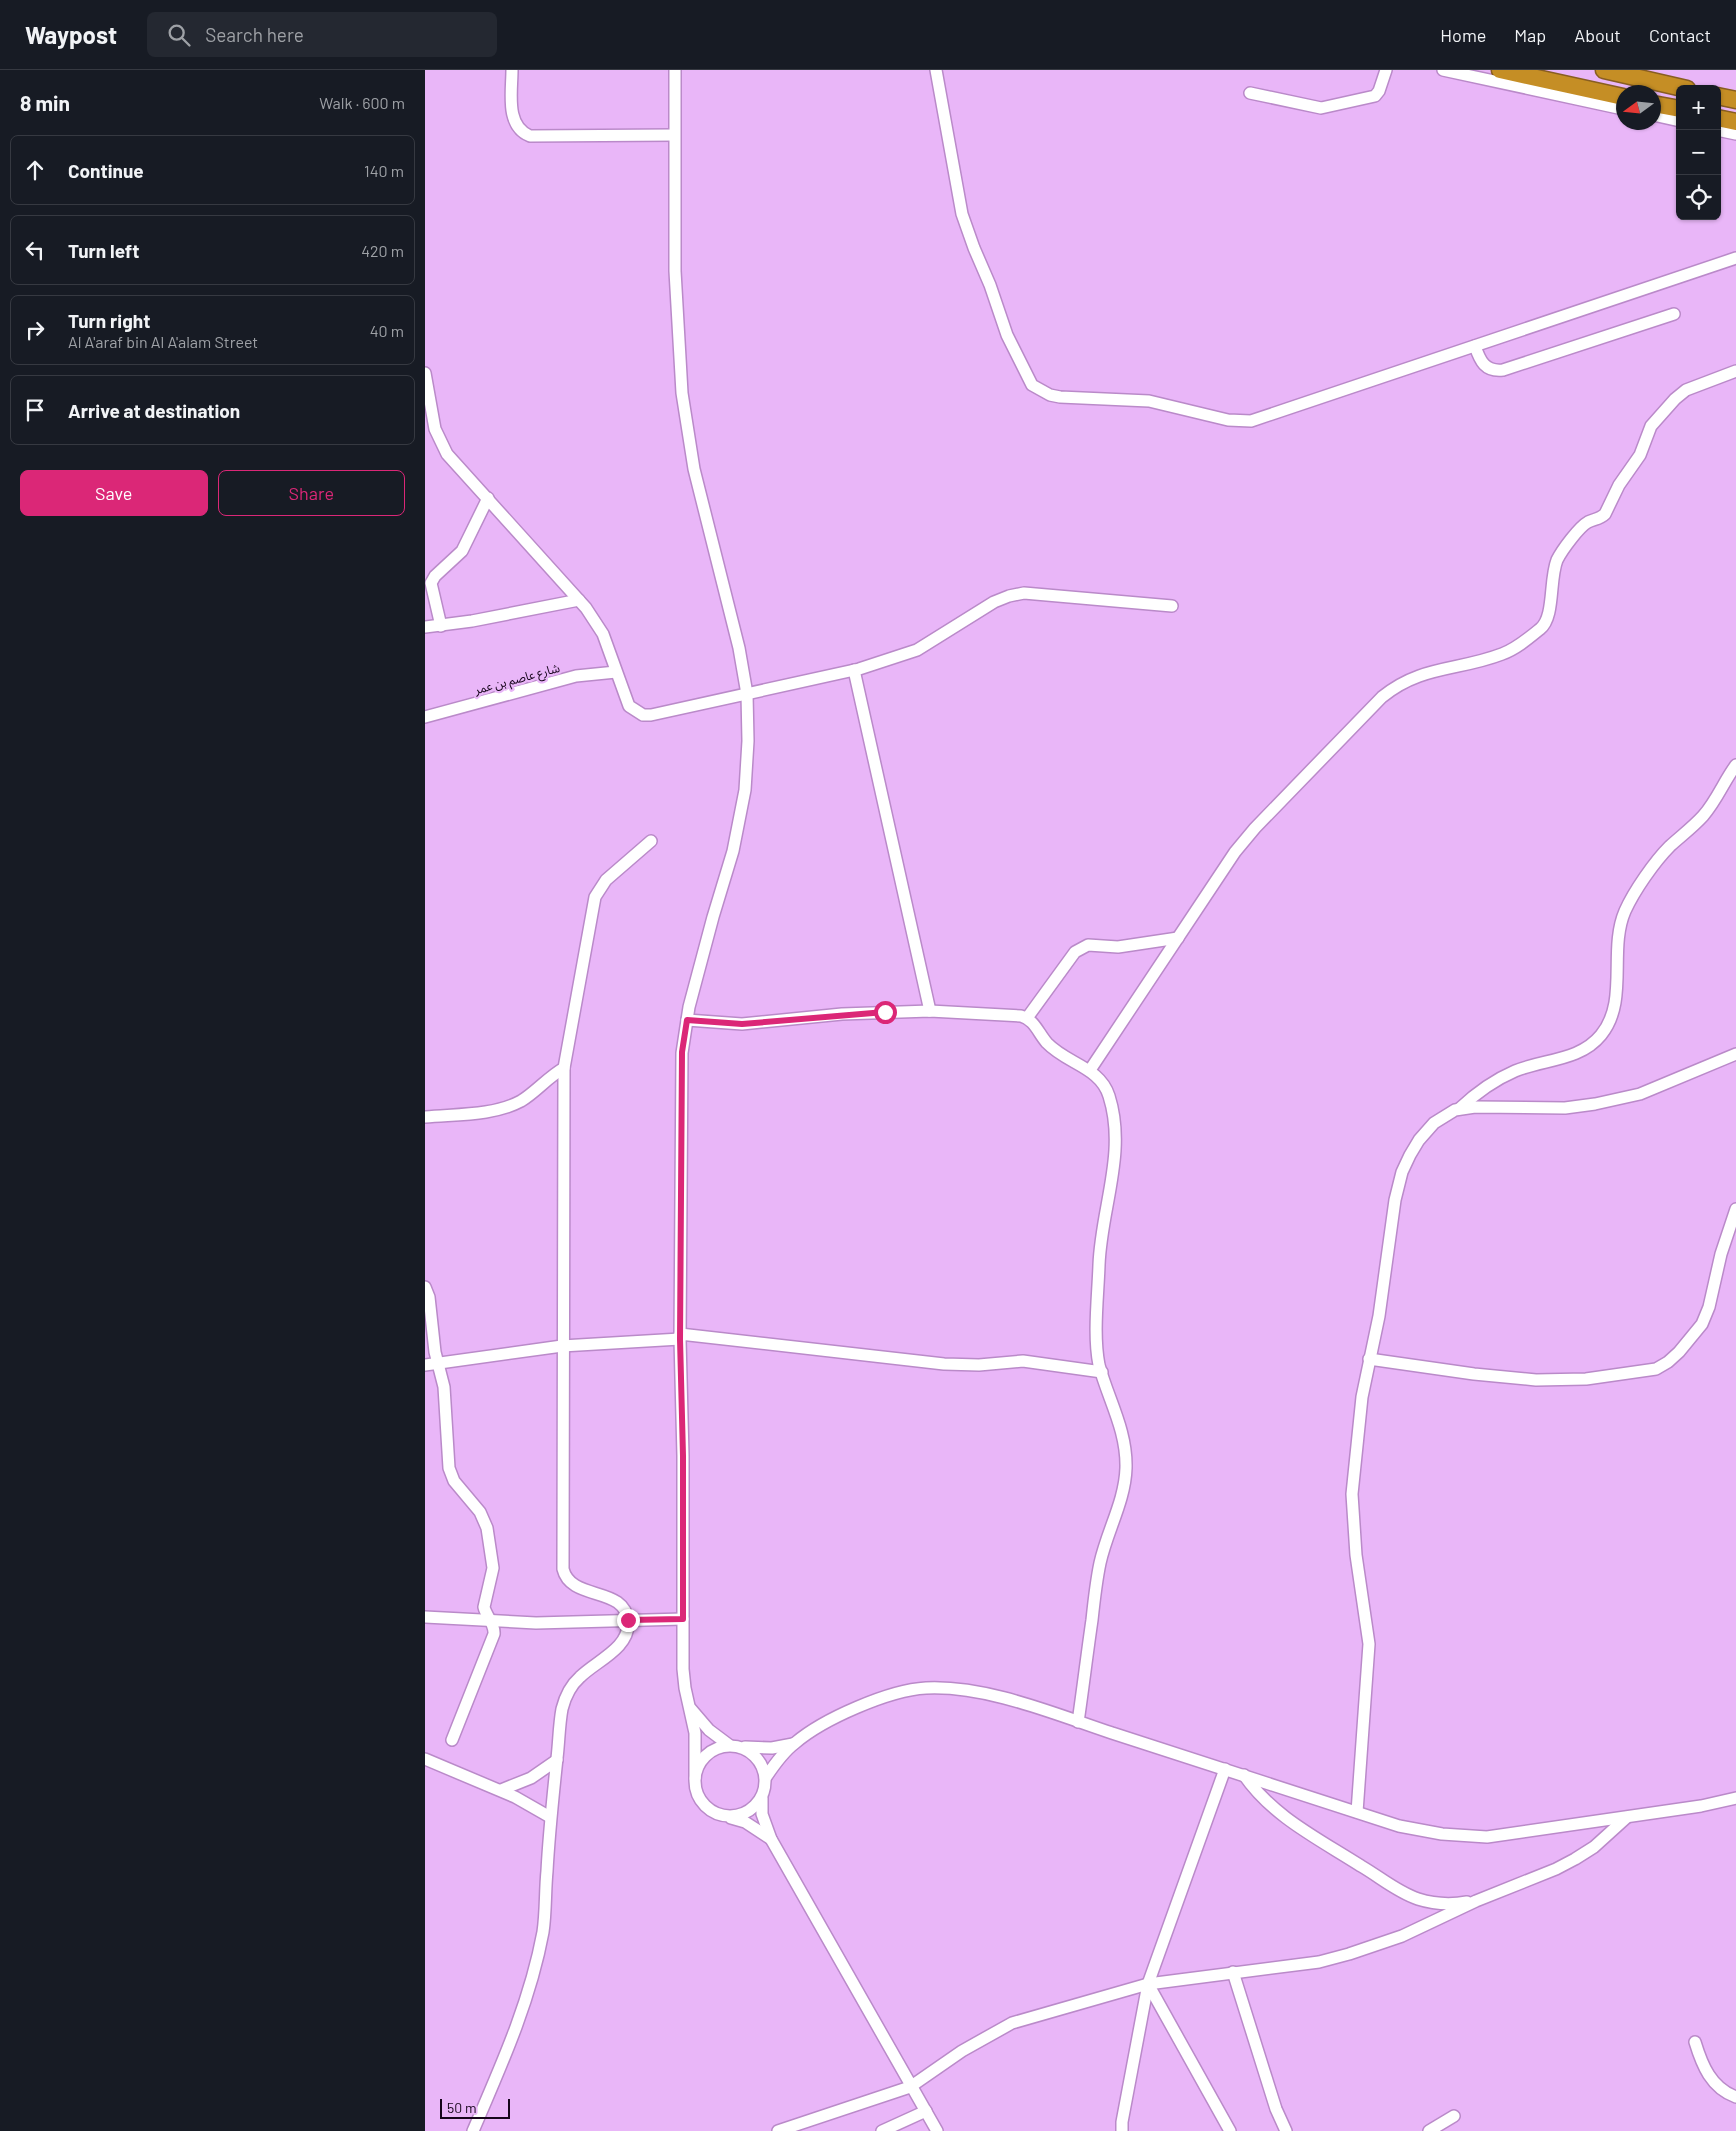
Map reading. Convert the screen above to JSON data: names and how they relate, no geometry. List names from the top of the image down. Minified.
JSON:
{"streets":{"street":["شارع عاصم بن عمر"]},"scale_bar":"50 m","north":"left","page":{"header":"Waypost","search":"Search here","nav":["Home","Map","About","Contact"],"heading":["8 min","Walk · 600 m"],"map_buttons":["+","−"],"list":[["Continue","140 m"],["Turn left","420 m"],["Turn right","Al A'araf bin Al A'alam Street","40 m"],"Arrive at destination"],"buttons":["Save","Share"],"scale":"50 m"}}
